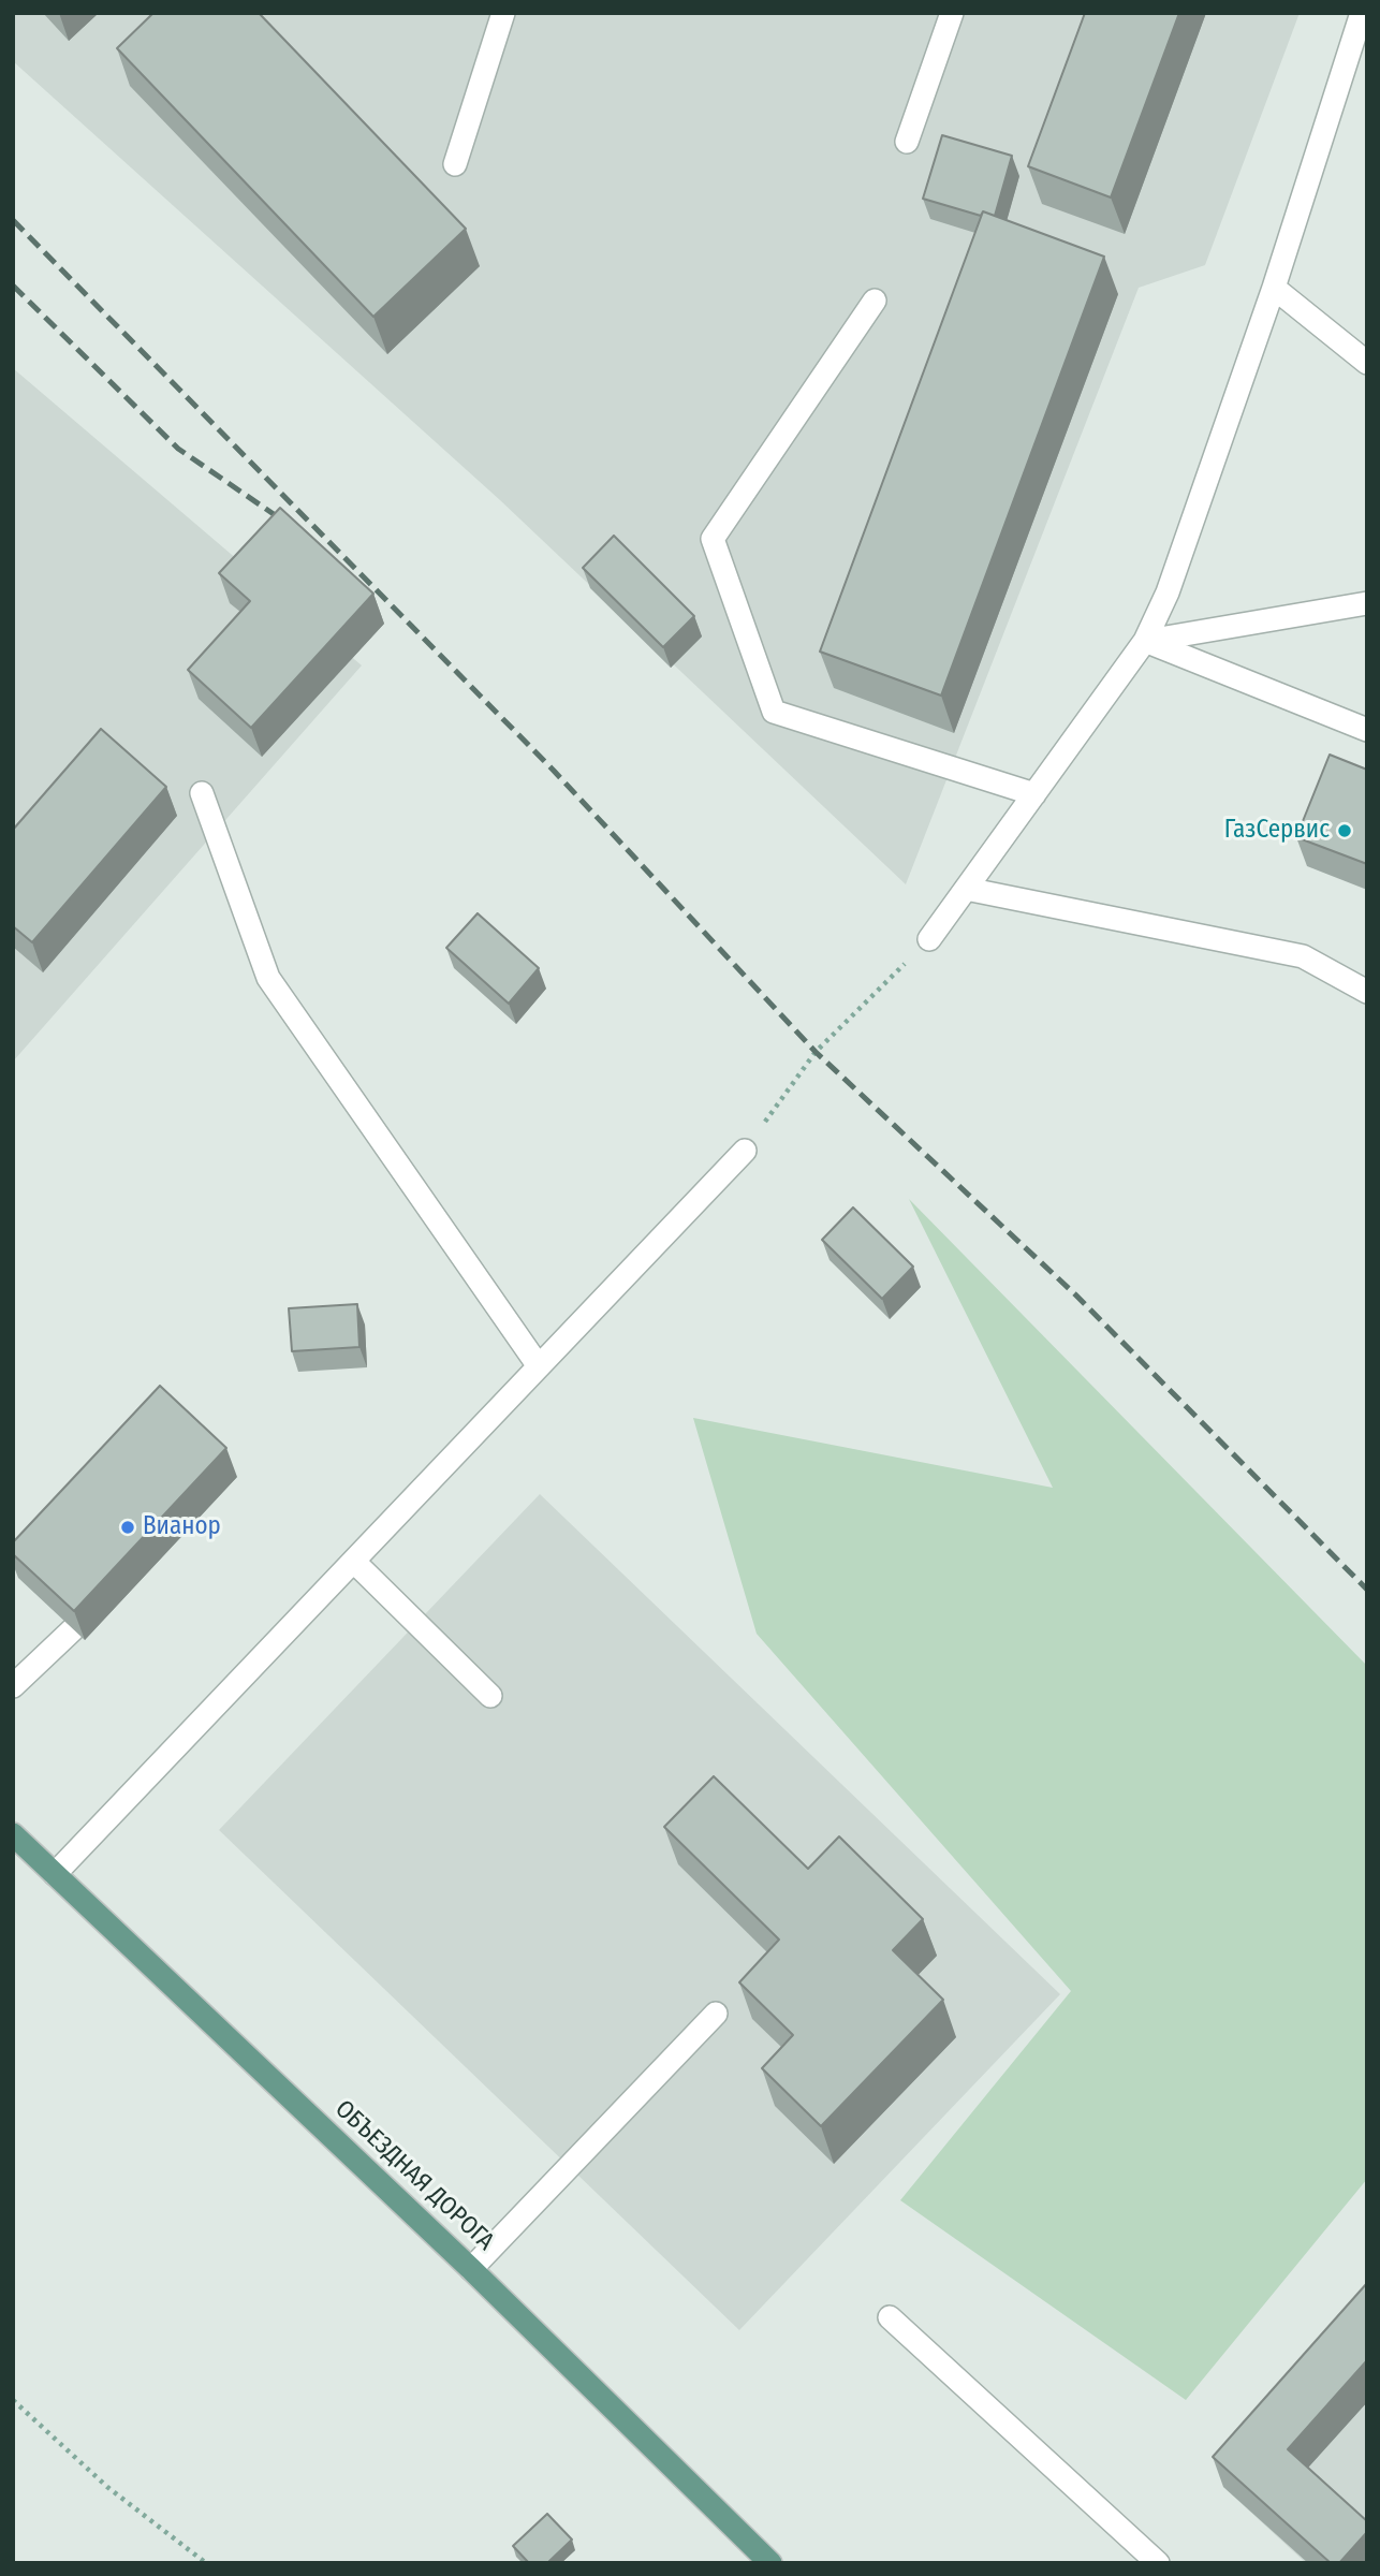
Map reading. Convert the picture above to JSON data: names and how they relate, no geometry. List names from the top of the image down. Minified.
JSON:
{"streets":{"main road":["ОБЪЕЗДНАЯ ДОРОГА"]},"places":["ГазСервис","Вианор"]}
